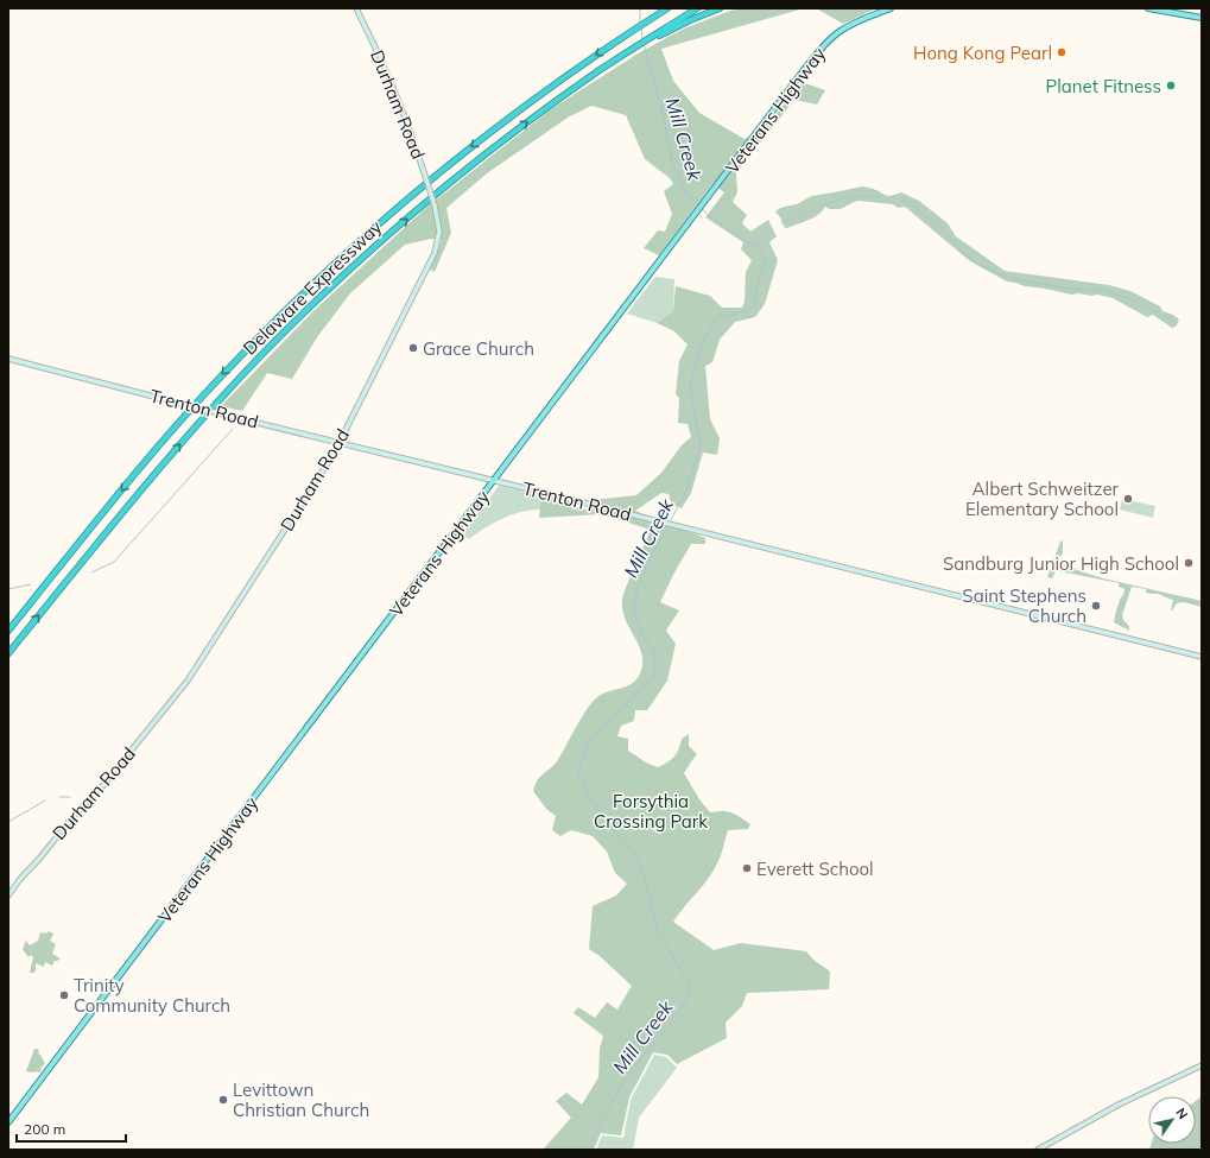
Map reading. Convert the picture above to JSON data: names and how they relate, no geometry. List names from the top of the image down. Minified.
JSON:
{"streets":{"highway":["Delaware Expressway"],"main road":["Durham Road","Veterans Highway","Trenton Road"]},"crossings":[["Durham Road","Trenton Road"],["Veterans Highway","Trenton Road"]],"water":["Mill Creek"],"parks":["Forsythia Crossing Park"],"places":["Hong Kong Pearl","Planet Fitness","Grace Church","Albert Schweitzer Elementary School","Sandburg Junior High School","Saint Stephens Church","Everett School","Trinity Community Church","Levittown Christian Church"],"scale_bar":"200 m","north":"top right"}
